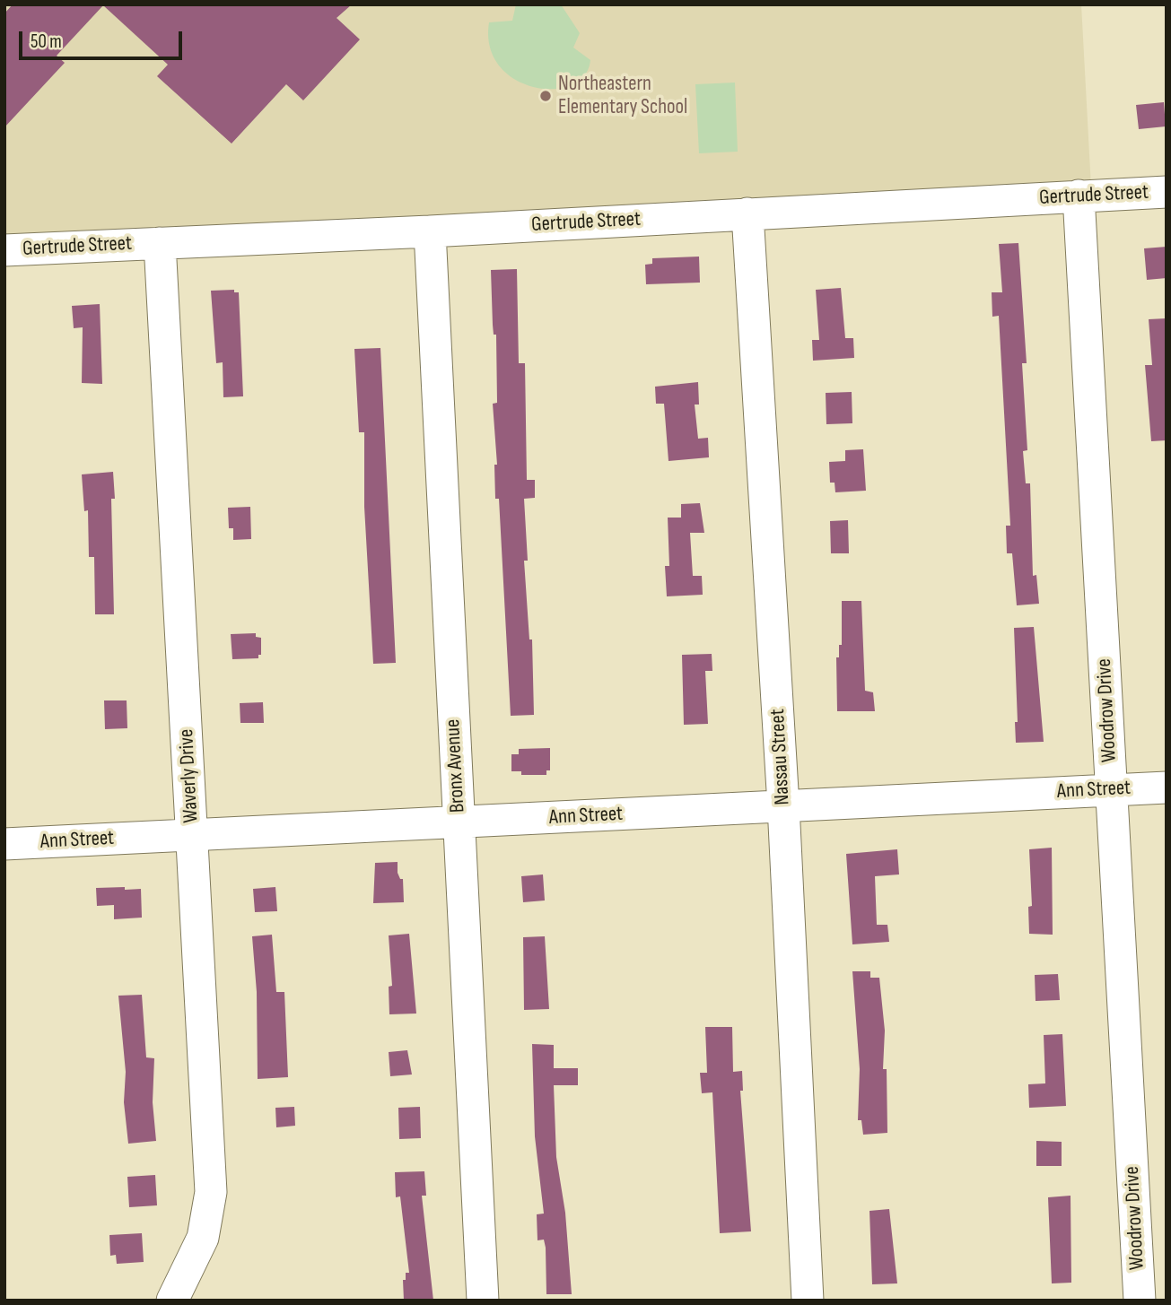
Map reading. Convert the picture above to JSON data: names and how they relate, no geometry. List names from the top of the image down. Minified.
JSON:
{"streets":{"street":["Gertrude Street","Woodrow Drive","Nassau Street","Bronx Avenue","Waverly Drive","Ann Street"]},"crossings":[["Gertrude Street","Woodrow Drive"],["Gertrude Street","Nassau Street"],["Gertrude Street","Bronx Avenue"],["Gertrude Street","Waverly Drive"],["Woodrow Drive","Ann Street"],["Nassau Street","Ann Street"],["Bronx Avenue","Ann Street"],["Waverly Drive","Ann Street"]],"places":["Northeastern Elementary School"],"scale_bar":"50 m"}
